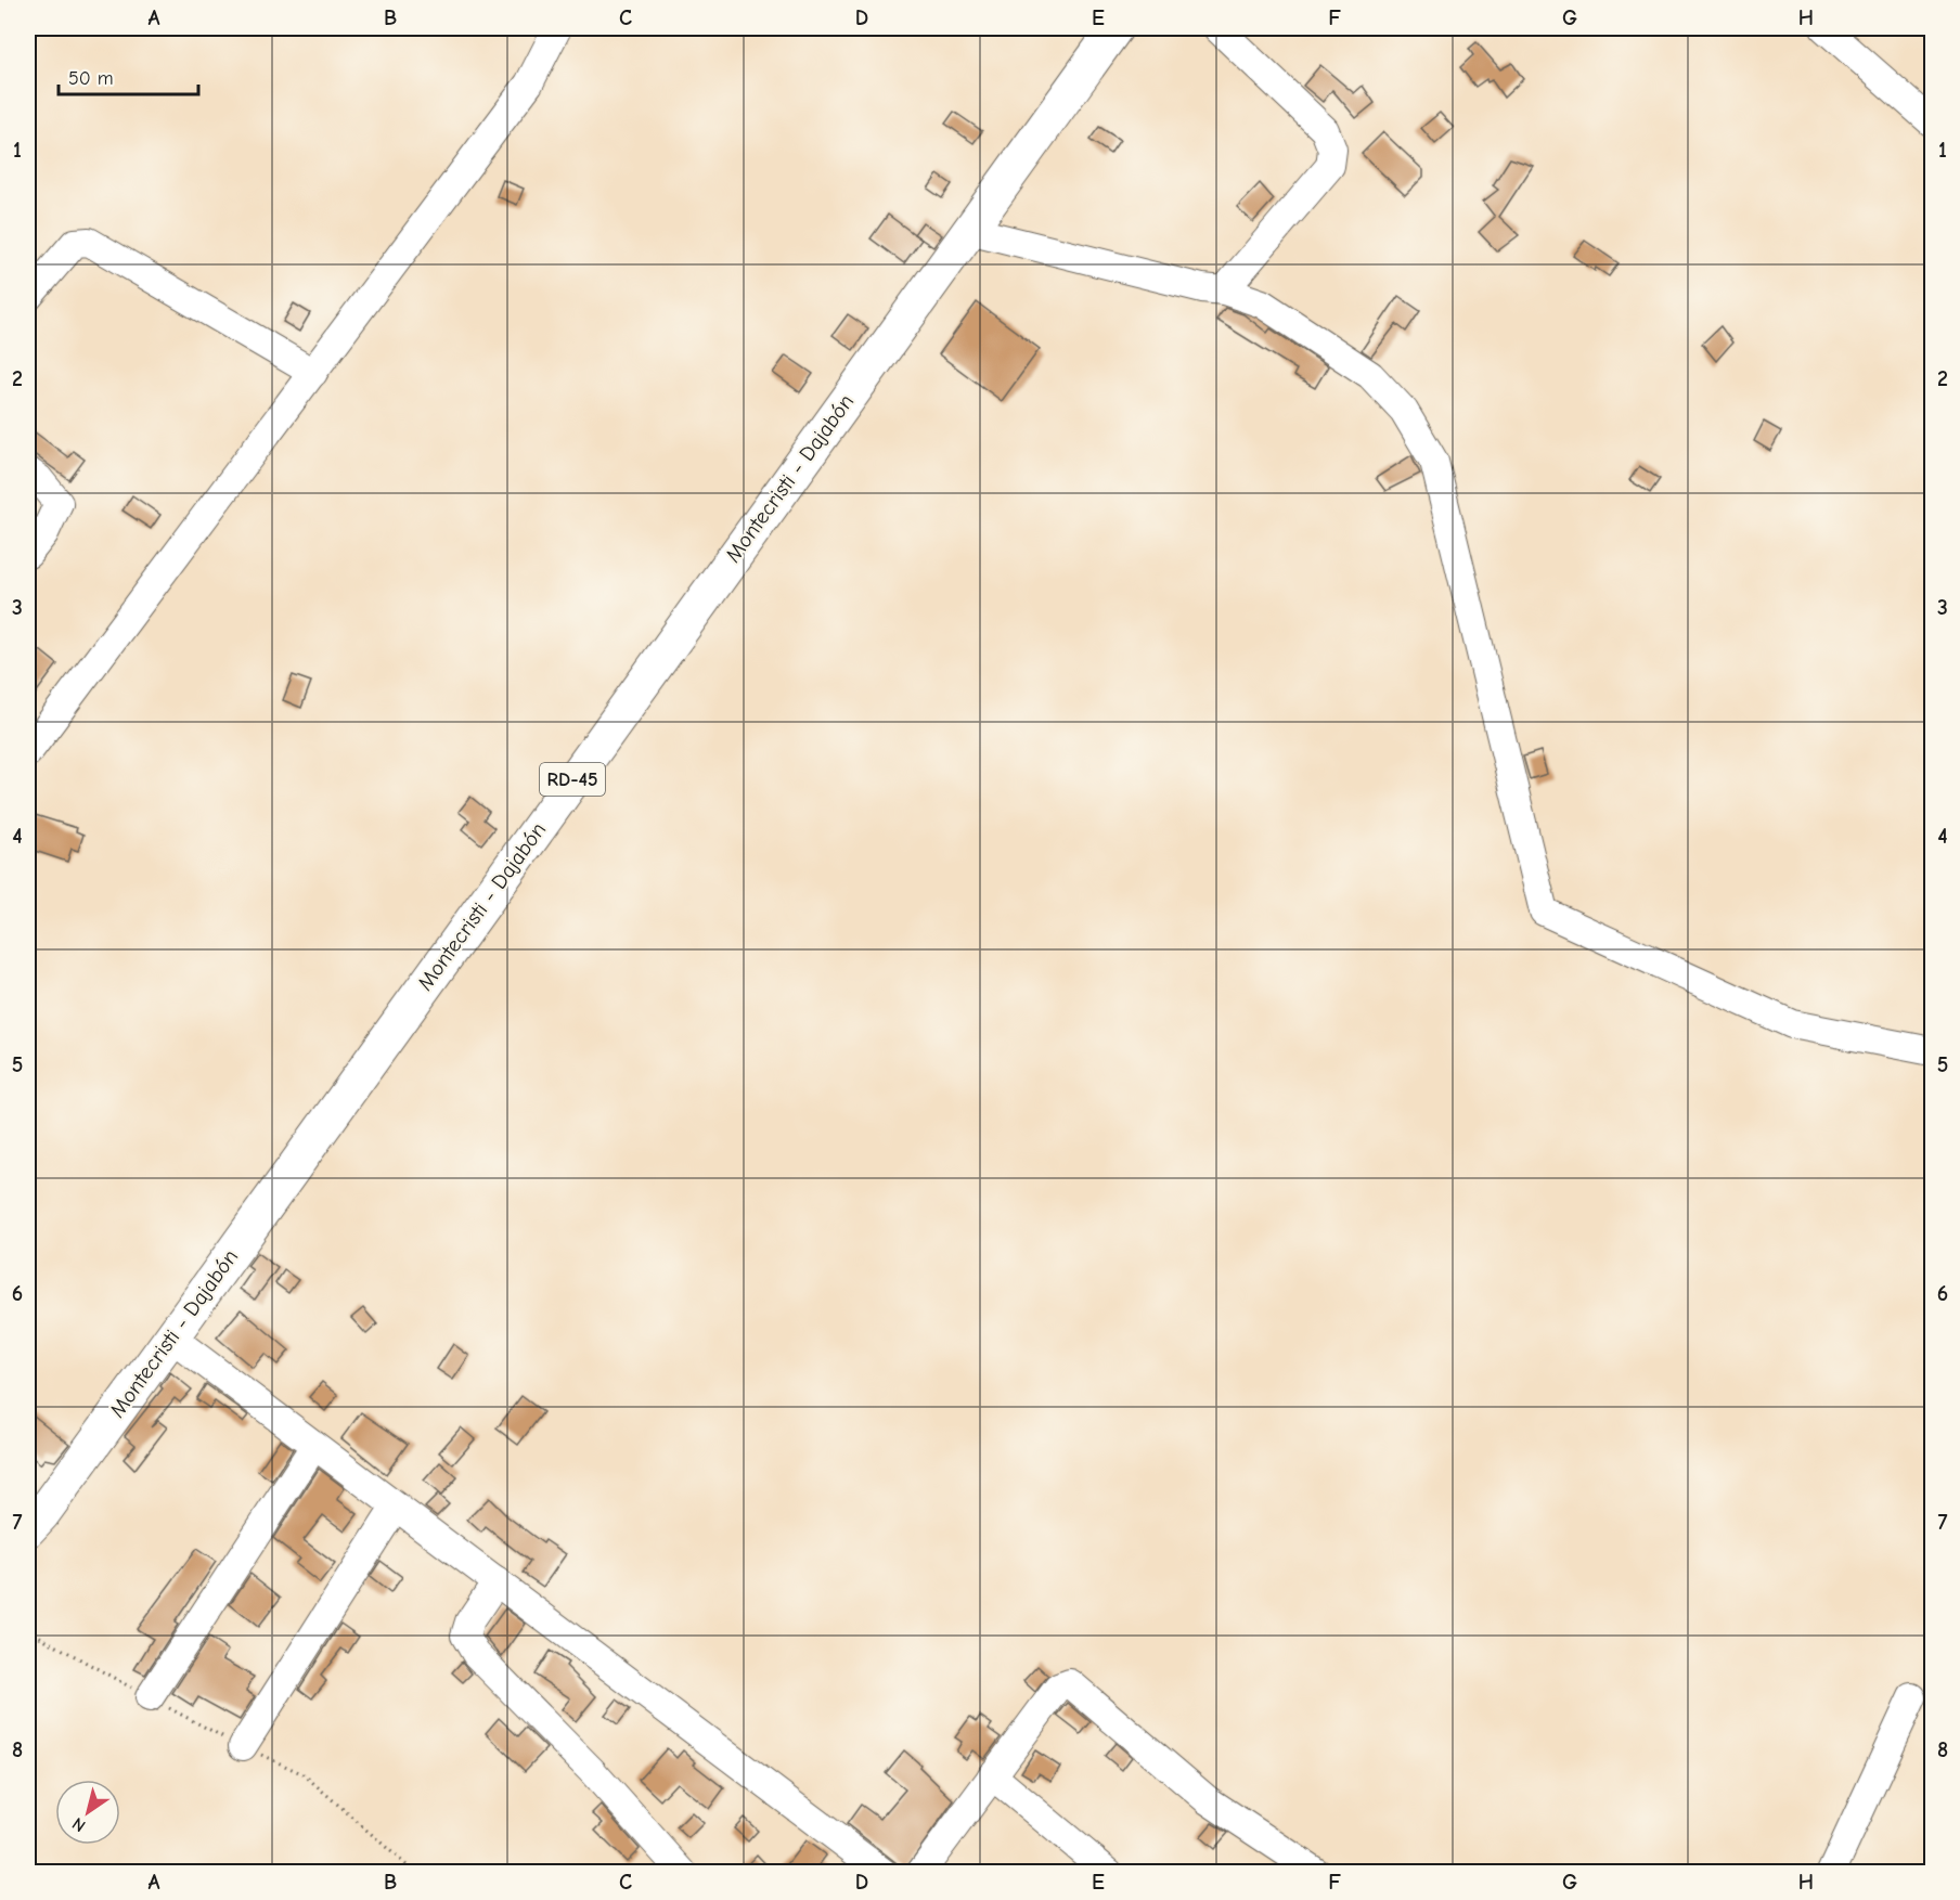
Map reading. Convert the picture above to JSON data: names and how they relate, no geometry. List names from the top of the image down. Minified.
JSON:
{"streets":{"main road":["Montecristi - Dajabón","RD-45"]},"scale_bar":"50 m","north":"bottom left","grid":{"columns":["A","B","C","D","E","F","G","H"],"rows":["1","2","3","4","5","6","7","8"]}}
